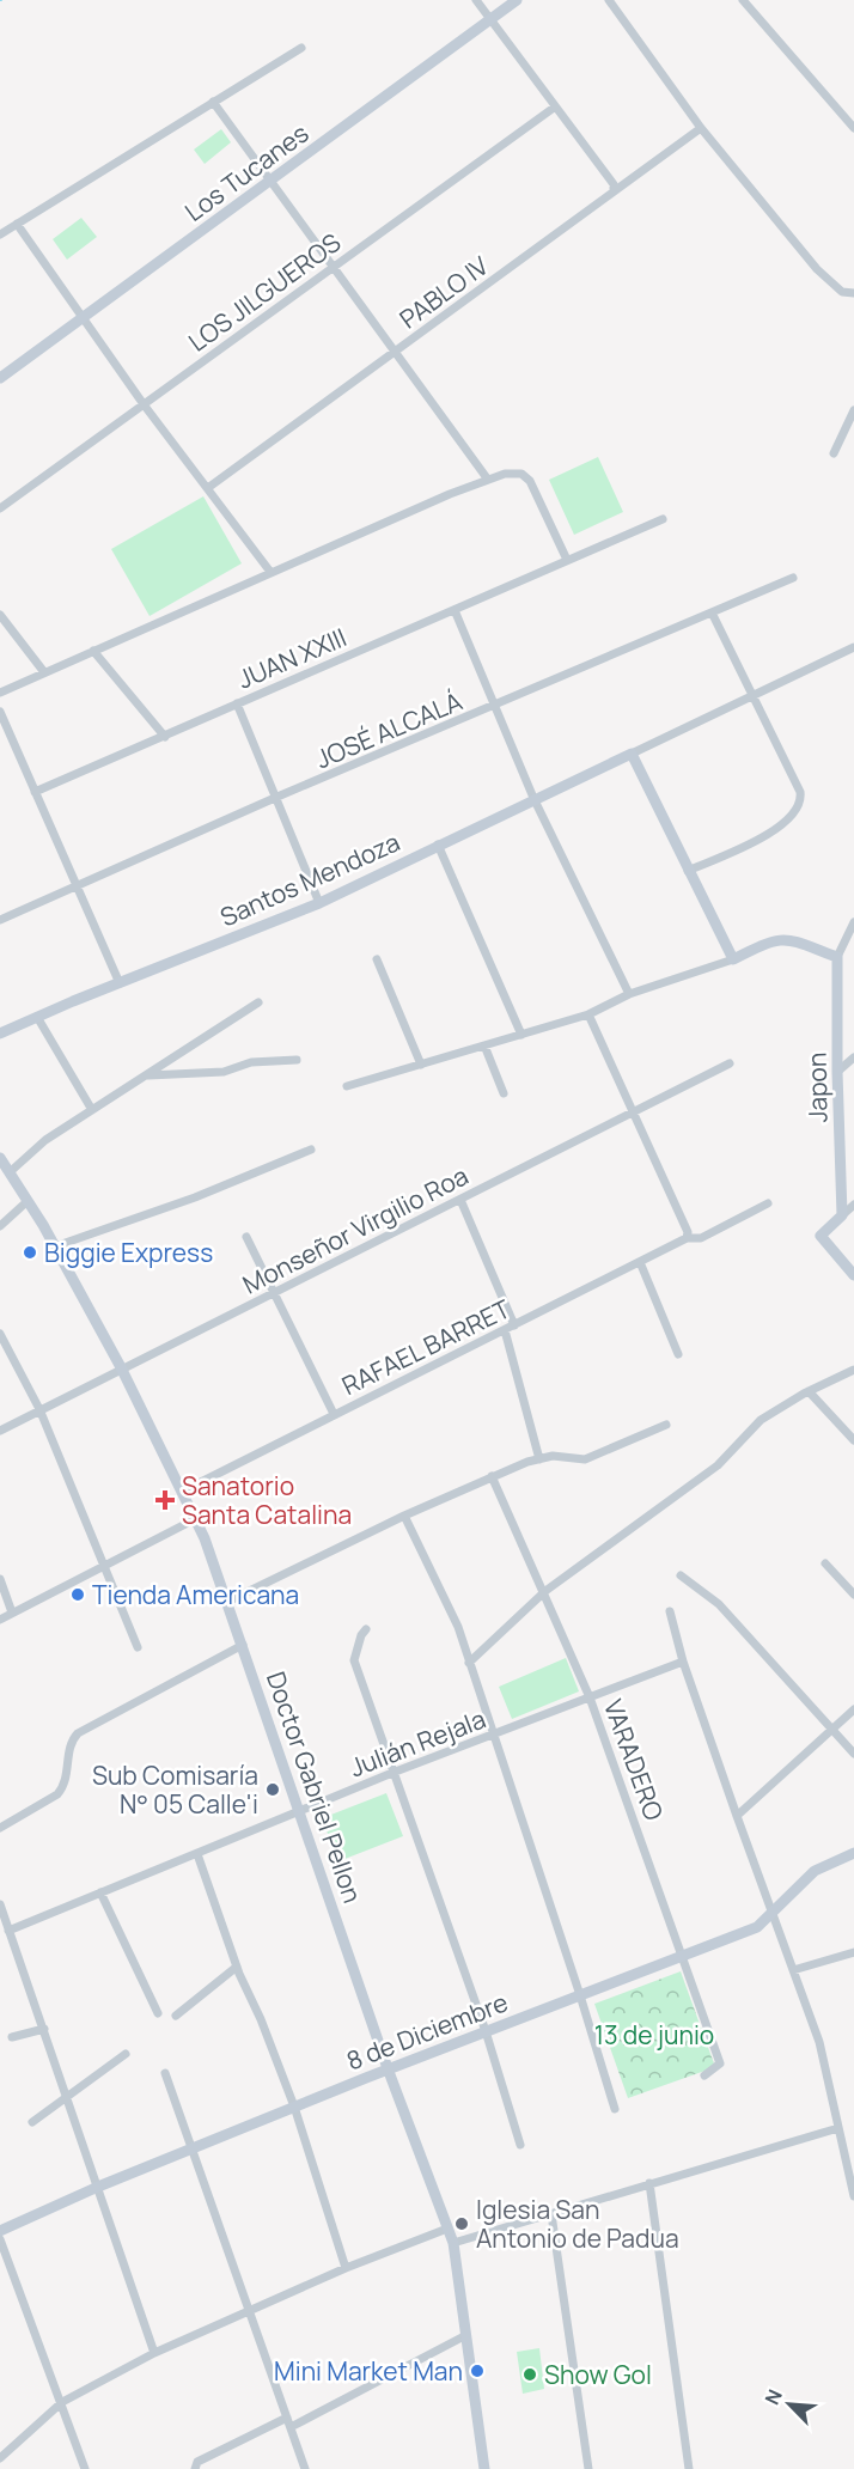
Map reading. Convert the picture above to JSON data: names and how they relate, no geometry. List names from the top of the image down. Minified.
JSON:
{"streets":{"street":["Los Tucanes","LOS JILGUEROS","PABLO IV","JUAN XXIII","JOSÉ ALCALÁ","Santos Mendoza","Japon","Monseñor Virgilio Roa","RAFAEL BARRET","Julián Rejala","VARADERO","Doctor Gabriel Pellon","8 de Diciembre"]},"crossings":[["Monseñor Virgilio Roa","Doctor Gabriel Pellon"],["RAFAEL BARRET","Doctor Gabriel Pellon"],["Julián Rejala","VARADERO"],["Julián Rejala","Doctor Gabriel Pellon"],["VARADERO","8 de Diciembre"],["Doctor Gabriel Pellon","8 de Diciembre"]],"parks":["13 de junio"],"places":{"other":["Biggie Express","Tienda Americana","Sub Comisaría N° 05 Calle'i","Iglesia San Antonio de Padua","Mini Market Man","Show Gol"],"health":["Sanatorio Santa Catalina"]},"north":"top left"}
